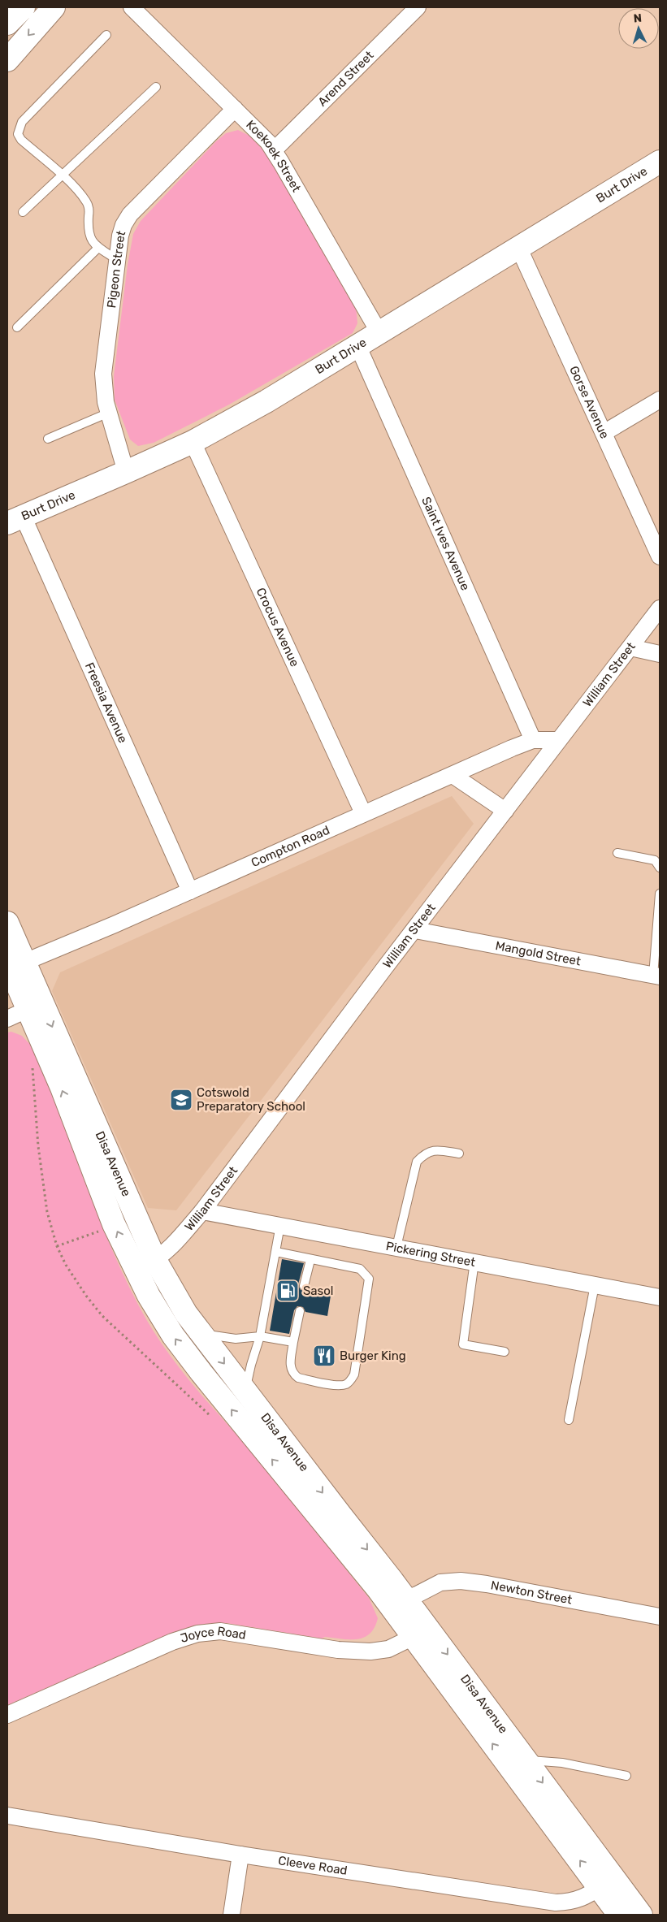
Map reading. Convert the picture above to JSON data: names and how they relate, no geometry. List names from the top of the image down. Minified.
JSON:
{"streets":{"main road":["Burt Drive","Disa Avenue"],"street":["Arend Street","Koekoek Street","Pigeon Street","Gorse Avenue","Saint Ives Avenue","Crocus Avenue","William Street","Freesia Avenue","Compton Road","Mangold Street","Pickering Street","Newton Street","Joyce Road","Cleeve Road"]},"crossings":[["Arend Street","Koekoek Street"],["Koekoek Street","Burt Drive"],["Koekoek Street","Pigeon Street"],["Burt Drive","Pigeon Street"],["Burt Drive","Gorse Avenue"],["Burt Drive","Saint Ives Avenue"],["Burt Drive","Crocus Avenue"],["Burt Drive","Freesia Avenue"],["Saint Ives Avenue","Compton Road"],["Crocus Avenue","Compton Road"],["William Street","Compton Road"],["William Street","Mangold Street"],["William Street","Disa Avenue"],["William Street","Pickering Street"],["Freesia Avenue","Compton Road"],["Compton Road","Disa Avenue"],["Disa Avenue","Newton Street"],["Disa Avenue","Joyce Road"],["Disa Avenue","Cleeve Road"]],"places":{"school or university":["Cotswold Preparatory School"],"fuel station":["Sasol"],"restaurant":["Burger King"]},"north":"top"}
